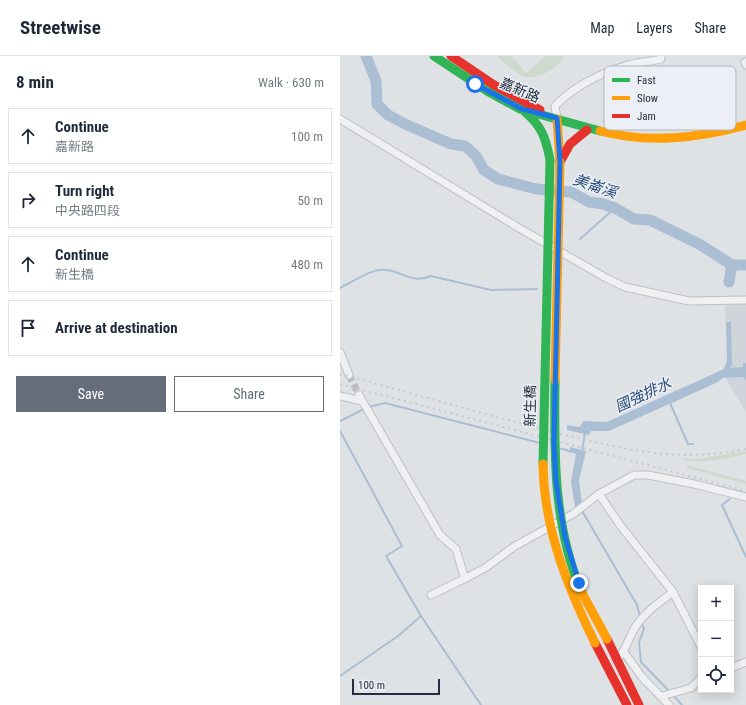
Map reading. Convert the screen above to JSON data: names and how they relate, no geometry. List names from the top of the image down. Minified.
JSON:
{"streets":{"street":["嘉新路","新生橋"]},"crossings":[["嘉新路","新生橋"]],"water":["美崙溪","國強排水"],"legend":["Fast","Slow","Jam"],"scale_bar":"100 m","page":{"header":"Streetwise","nav":["Map","Layers","Share"],"heading":["8 min","Walk · 630 m"],"list":[["Continue","嘉新路","100 m"],["Turn right","中央路四段","50 m"],["Continue","新生橋","480 m"],"Arrive at destination"],"buttons":["Save","Share"],"map_buttons":["+","−"],"scale":"100 m"}}
